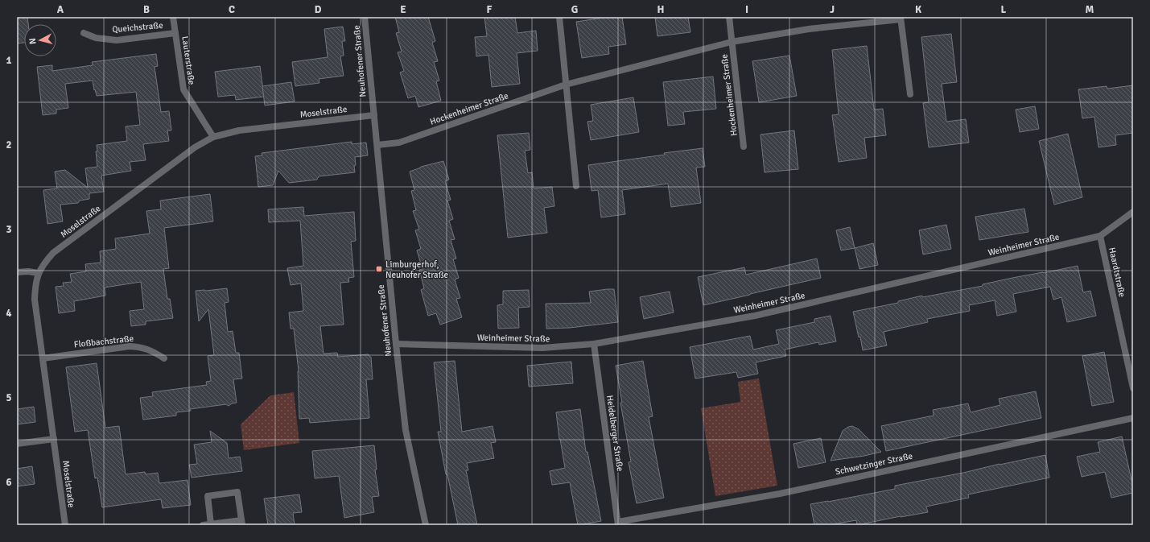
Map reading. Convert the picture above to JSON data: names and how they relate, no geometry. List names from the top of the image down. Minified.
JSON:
{"streets":{"street":["Queichstraße","Lauterstraße","Neuhofener Straße","Hockenheimer Straße","Moselstraße","Weinheimer Straße","Haardtstraße","Floßbachstraße","Heidelberger Straße","Schwetzinger Straße"]},"crossings":[["Queichstraße","Lauterstraße"],["Lauterstraße","Moselstraße"],["Neuhofener Straße","Hockenheimer Straße"],["Neuhofener Straße","Moselstraße"],["Neuhofener Straße","Weinheimer Straße"],["Moselstraße","Floßbachstraße"],["Weinheimer Straße","Haardtstraße"],["Weinheimer Straße","Heidelberger Straße"],["Heidelberger Straße","Schwetzinger Straße"]],"places":{"transit":["Limburgerhof, Neuhofer Straße"]},"north":"left","grid":{"columns":["A","B","C","D","E","F","G","H","I","J","K","L","M"],"rows":["1","2","3","4","5","6"]}}
